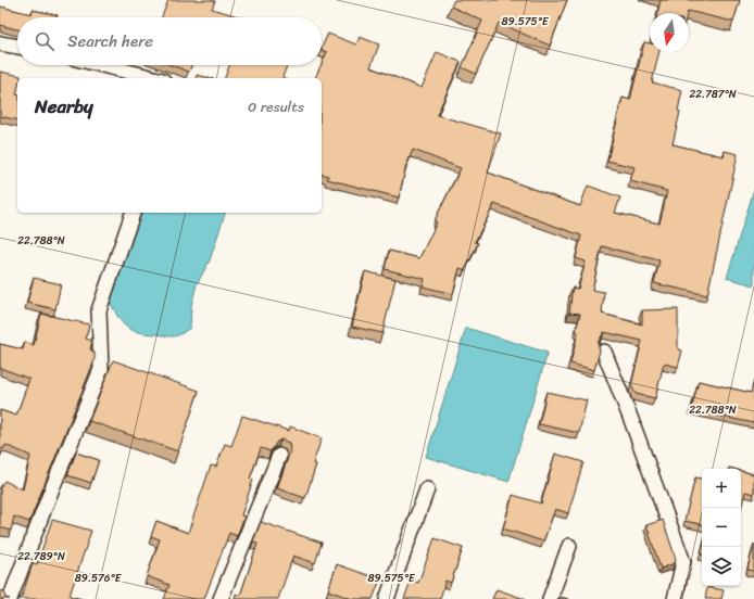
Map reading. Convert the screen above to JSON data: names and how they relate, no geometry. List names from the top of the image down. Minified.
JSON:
{"north":"bottom","page":{"search":"Search here","heading":["Nearby","0 results"],"map_buttons":["+","−"]},"coordinates":["89.575°E","22.787°N","22.788°N","22.789°N","89.576°E"]}
